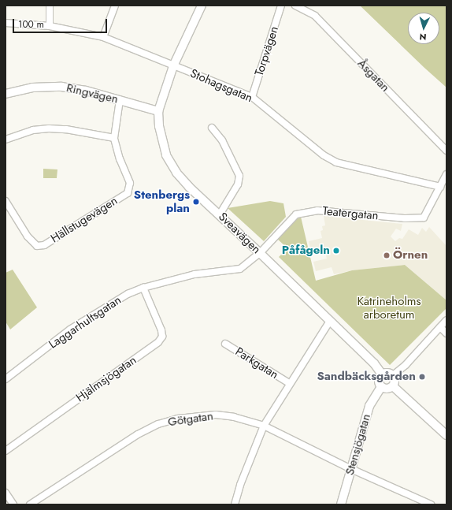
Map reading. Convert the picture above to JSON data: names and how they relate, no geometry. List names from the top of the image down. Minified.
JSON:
{"streets":{"street":["Torpvägen","Åsgatan","Stohagsgatan","Ringvägen","Teatergatan","Hällstugevägen","Sveavägen","Laggarhultsgatan","Parkgatan","Hjälmsjögatan","Götgatan","Stensjögatan"]},"crossings":[["Torpvägen","Stohagsgatan"],["Stohagsgatan","Teatergatan"],["Stohagsgatan","Sveavägen"],["Ringvägen","Hällstugevägen"],["Ringvägen","Sveavägen"],["Teatergatan","Sveavägen"],["Teatergatan","Laggarhultsgatan"],["Sveavägen","Laggarhultsgatan"],["Sveavägen","Parkgatan"],["Sveavägen","Stensjögatan"],["Laggarhultsgatan","Hjälmsjögatan"],["Parkgatan","Götgatan"],["Götgatan","Stensjögatan"]],"parks":["Katrineholms arboretum"],"places":["Stenbergs plan","Påfågeln","Örnen","Sandbäcksgården"],"scale_bar":"100 m","north":"bottom"}
